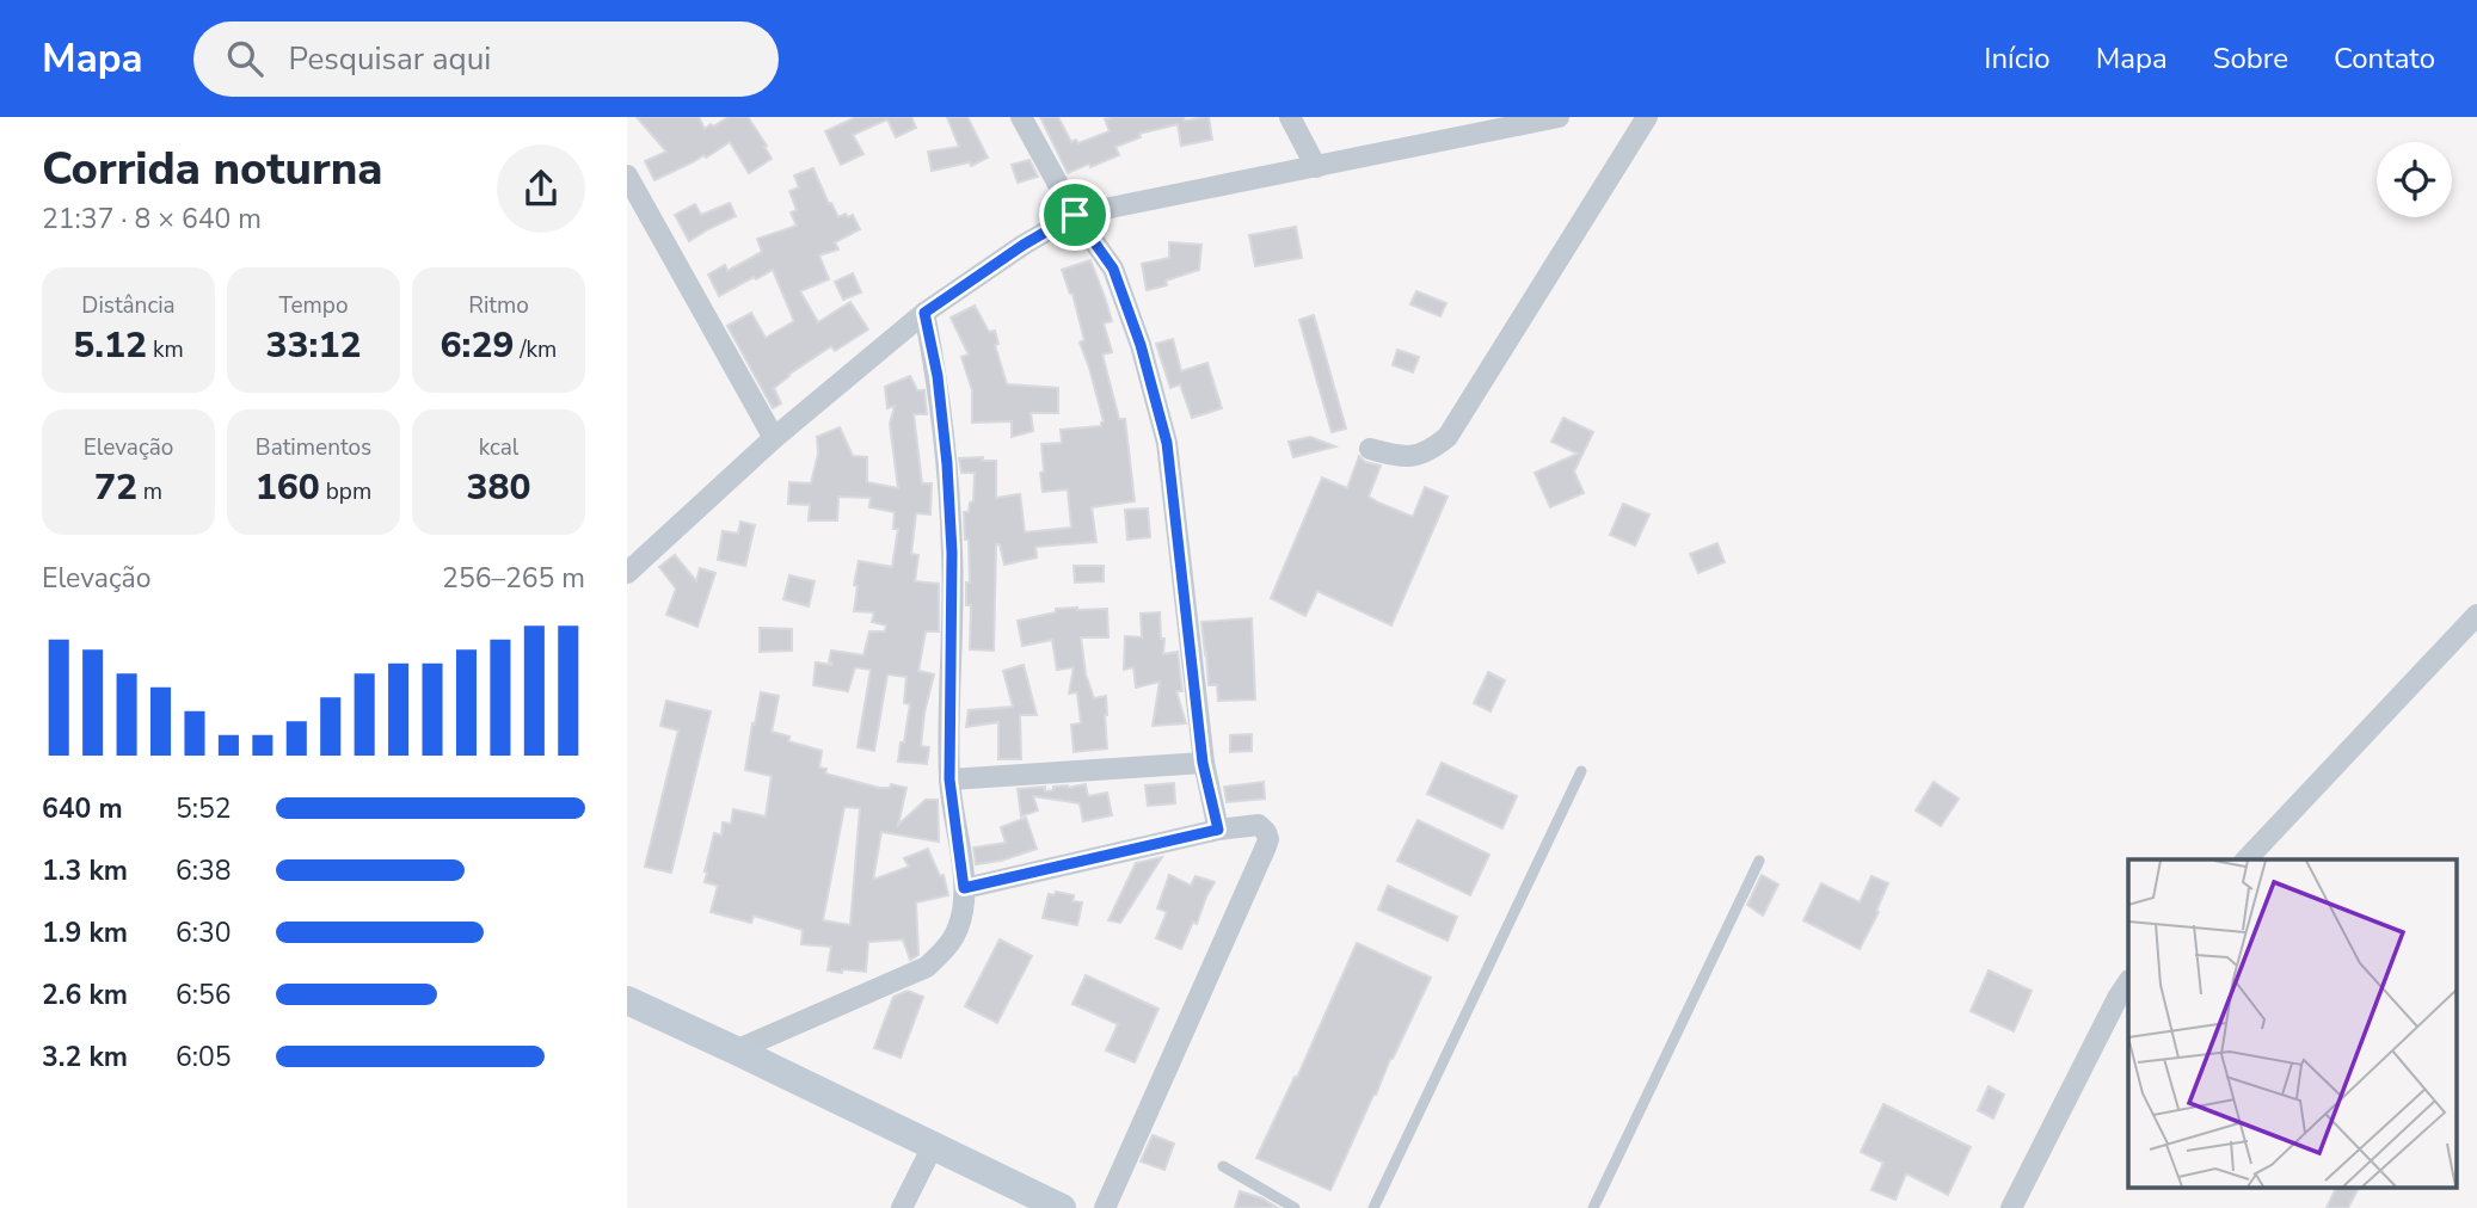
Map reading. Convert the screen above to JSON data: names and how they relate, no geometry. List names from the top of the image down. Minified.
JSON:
{"page":{"header":"Mapa","search":"Pesquisar aqui","nav":["Início","Mapa","Sobre","Contato"],"heading":["Corrida noturna","21:37 · 8 × 640 m"],"stats":[["Distância","5.12 km"],["Tempo","33:12"],["Ritmo","6:29 /km"],["Elevação","72 m"],["Batimentos","160 bpm"],["kcal","380"]],"chart":["Elevação","256–265 m"],"list":[{"name":"640 m","note":"5:52"},{"name":"1.3 km","note":"6:38"},{"name":"1.9 km","note":"6:30"},{"name":"2.6 km","note":"6:56"},{"name":"3.2 km","note":"6:05"}]}}
